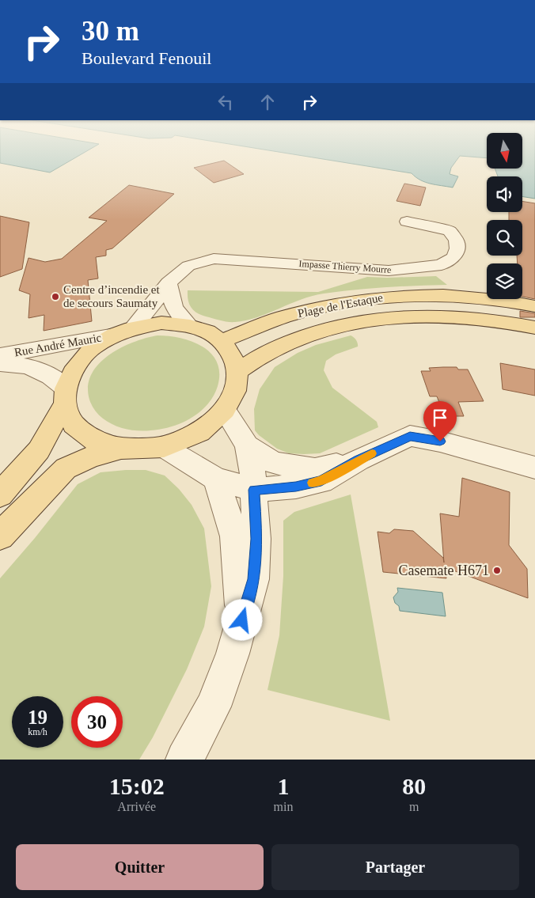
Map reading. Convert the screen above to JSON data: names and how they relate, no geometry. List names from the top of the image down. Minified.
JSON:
{"streets":{"main road":["Plage de l'Estaque"],"street":["Impasse Thierry Mourre","Rue André Mauric"]},"crossings":[["Impasse Thierry Mourre","Rue André Mauric"]],"places":["Centre d’incendie et de secours Saumaty","Casemate H671"],"north":"bottom","page":{"turn":["30 m","Boulevard Fenouil"],"speed":"19 km/h","limit":"30","eta":["15:02","Arrivée","1","min","80","m"],"buttons":["Quitter","Partager"]}}
